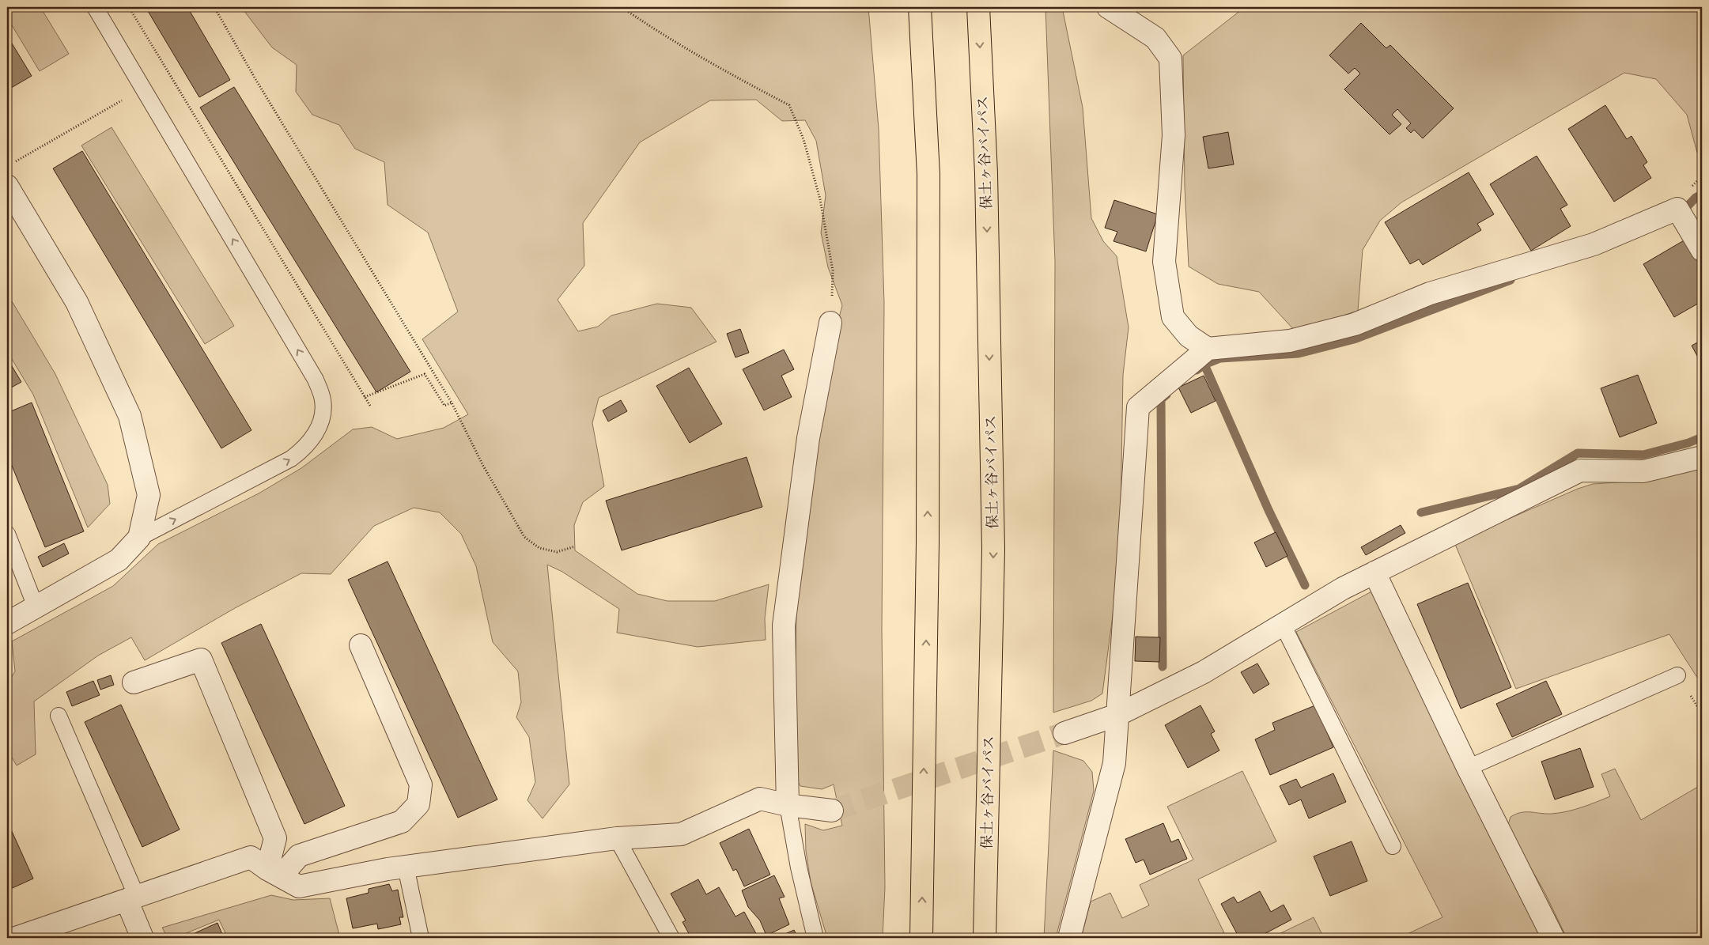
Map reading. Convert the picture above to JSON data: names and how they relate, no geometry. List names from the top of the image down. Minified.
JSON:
{"streets":{"highway":["保土ヶ谷バイパス"]}}
